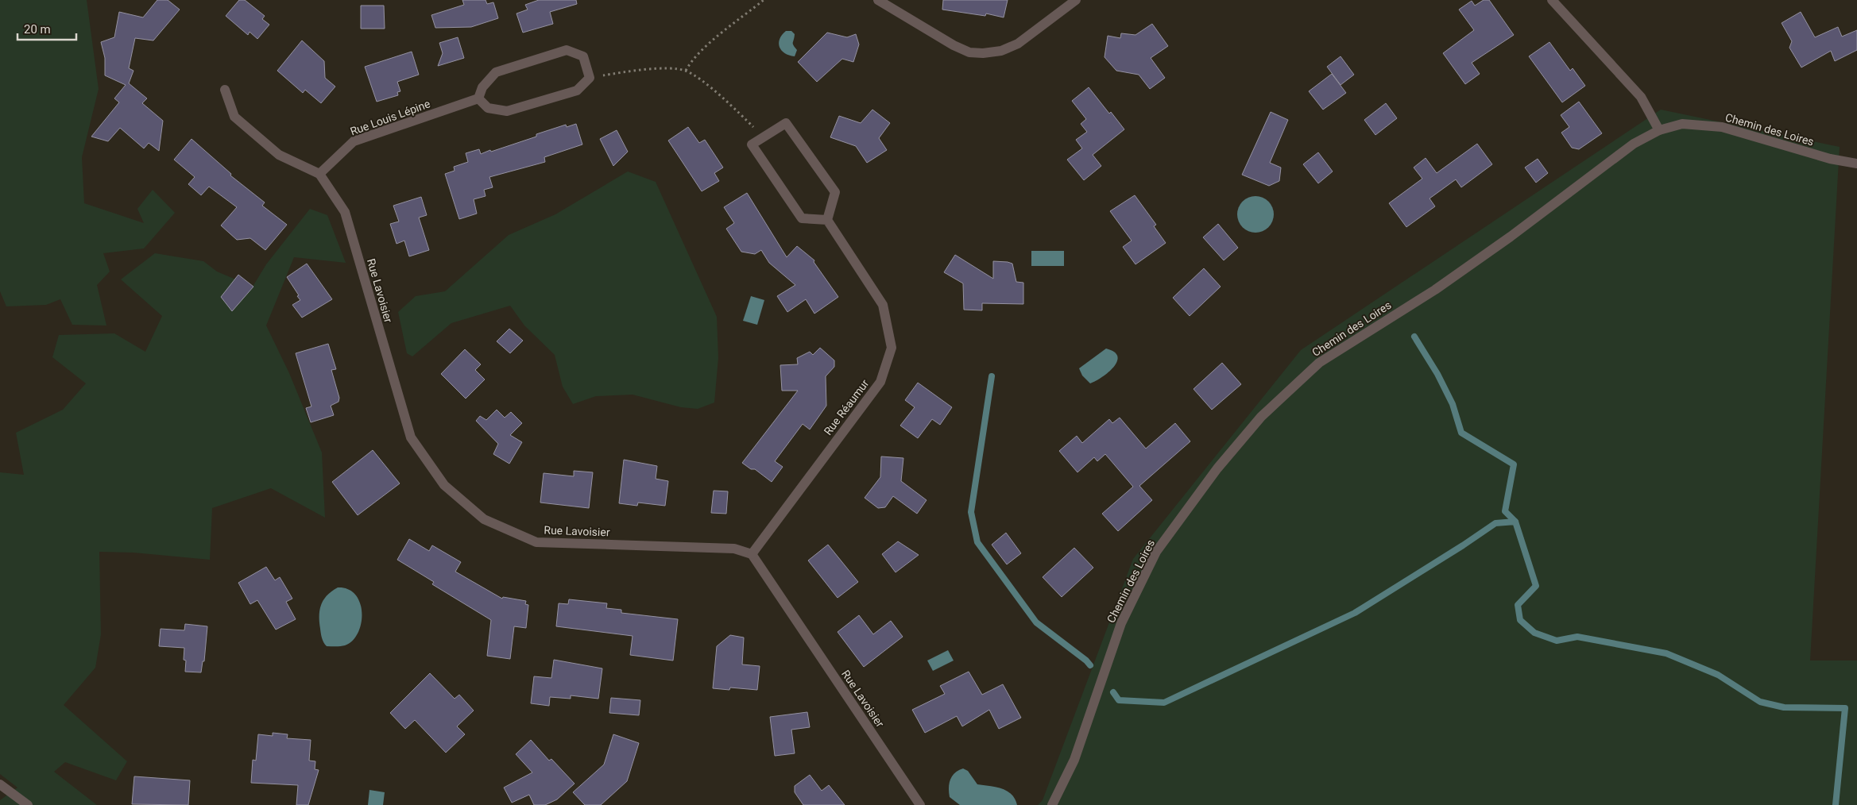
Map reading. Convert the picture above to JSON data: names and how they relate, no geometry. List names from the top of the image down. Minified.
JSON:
{"streets":{"street":["Rue Louis Lépine","Chemin des Loires","Rue Lavoisier","Rue Réaumur"]},"crossings":[["Rue Louis Lépine","Rue Lavoisier"],["Rue Lavoisier","Rue Réaumur"]],"scale_bar":"20 m"}
